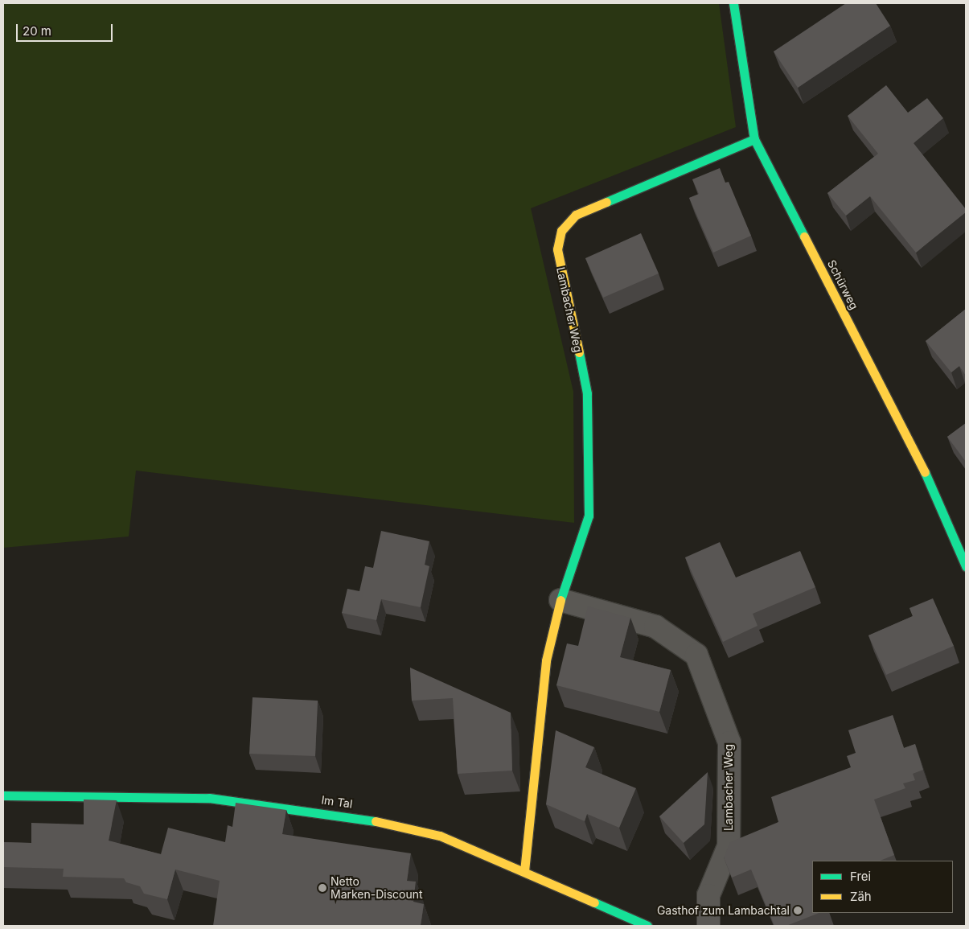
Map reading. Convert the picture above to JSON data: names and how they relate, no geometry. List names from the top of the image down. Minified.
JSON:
{"streets":{"street":["Schürweg","Lambacher Weg","Im Tal"]},"crossings":[["Schürweg","Lambacher Weg"],["Lambacher Weg","Im Tal"]],"places":["Netto Marken-Discount","Gasthof zum Lambachtal"],"legend":["Frei","Zäh"],"scale_bar":"20 m"}
